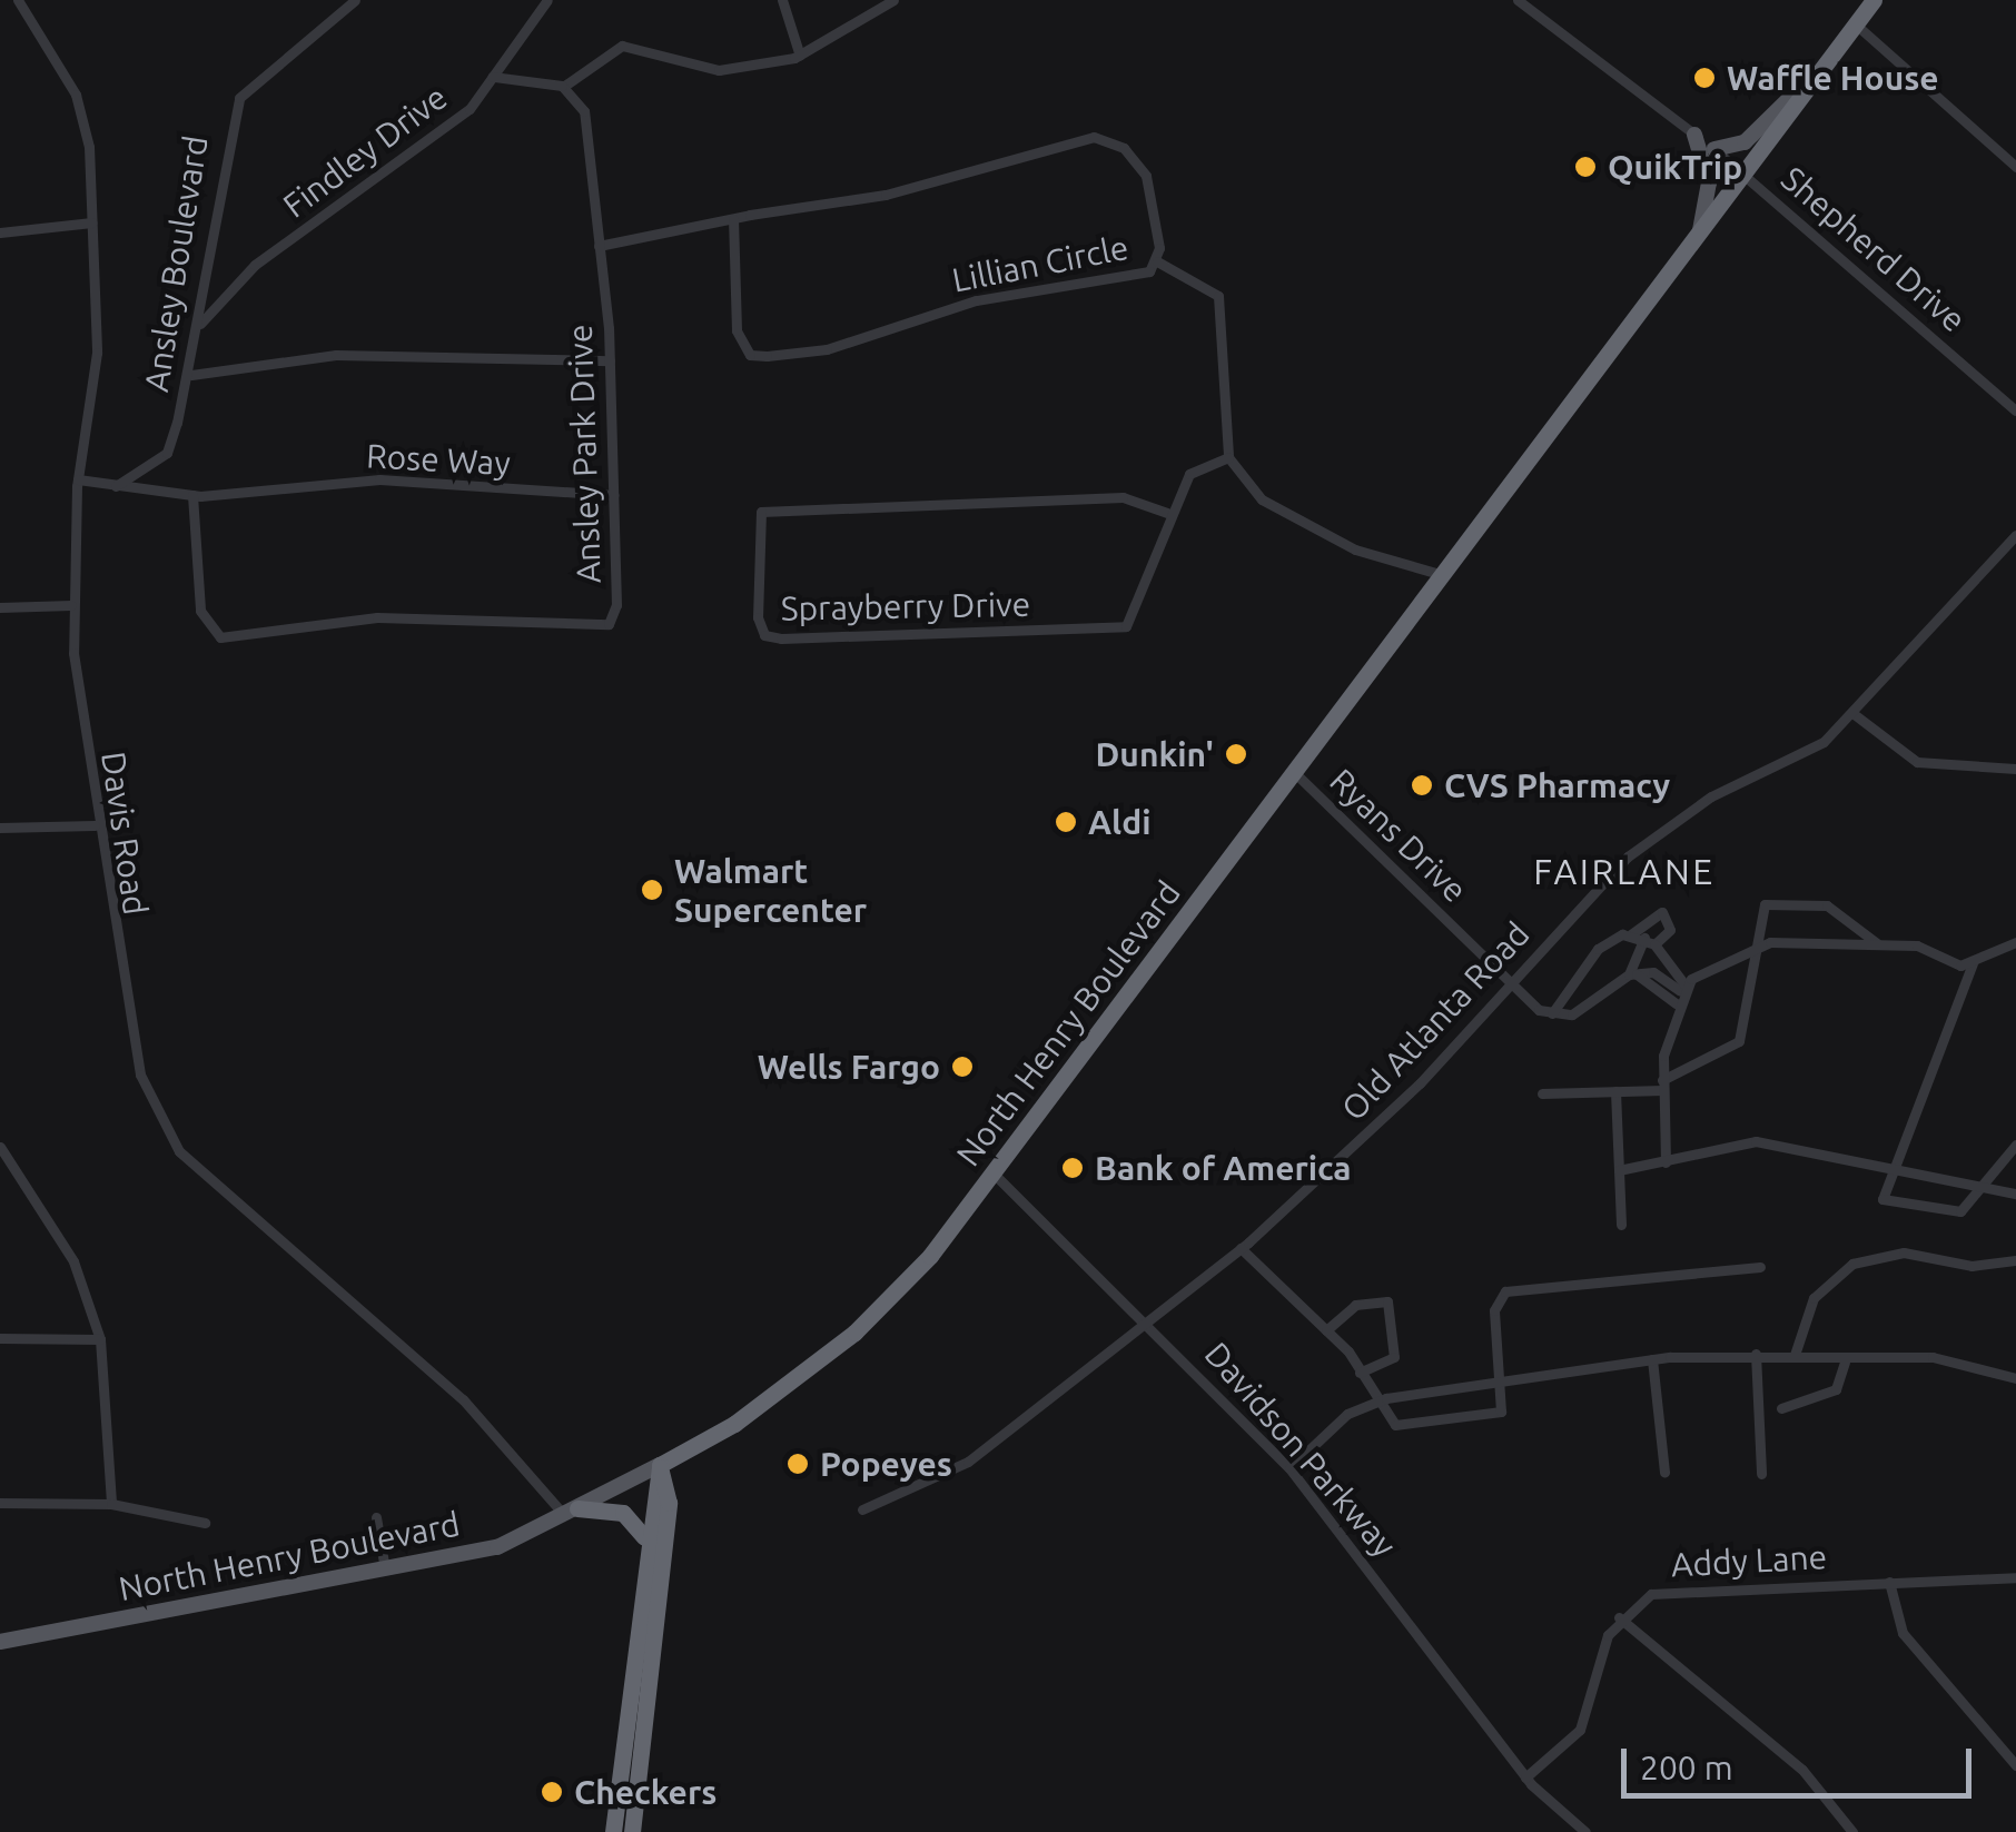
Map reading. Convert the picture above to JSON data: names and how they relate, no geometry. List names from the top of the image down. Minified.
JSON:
{"streets":{"highway":["North Henry Boulevard"],"street":["Findley Drive","Shepherd Drive","Ansley Boulevard","Lillian Circle","Ansley Park Drive","Rose Way","Sprayberry Drive","Davis Road","Ryans Drive","Old Atlanta Road","Davidson Parkway","Addy Lane"]},"crossings":[["Findley Drive","Ansley Boulevard"],["Shepherd Drive","North Henry Boulevard"],["Lillian Circle","Ansley Park Drive"],["Ansley Park Drive","Rose Way"],["Davis Road","North Henry Boulevard"],["Ryans Drive","Old Atlanta Road"],["Ryans Drive","North Henry Boulevard"],["Old Atlanta Road","Davidson Parkway"],["North Henry Boulevard","Davidson Parkway"]],"districts":["FAIRLANE"],"places":["Waffle House","QuikTrip","Dunkin'","CVS Pharmacy","Aldi","Walmart Supercenter","Wells Fargo","Bank of America","Popeyes","Checkers"],"scale_bar":"200 m"}
